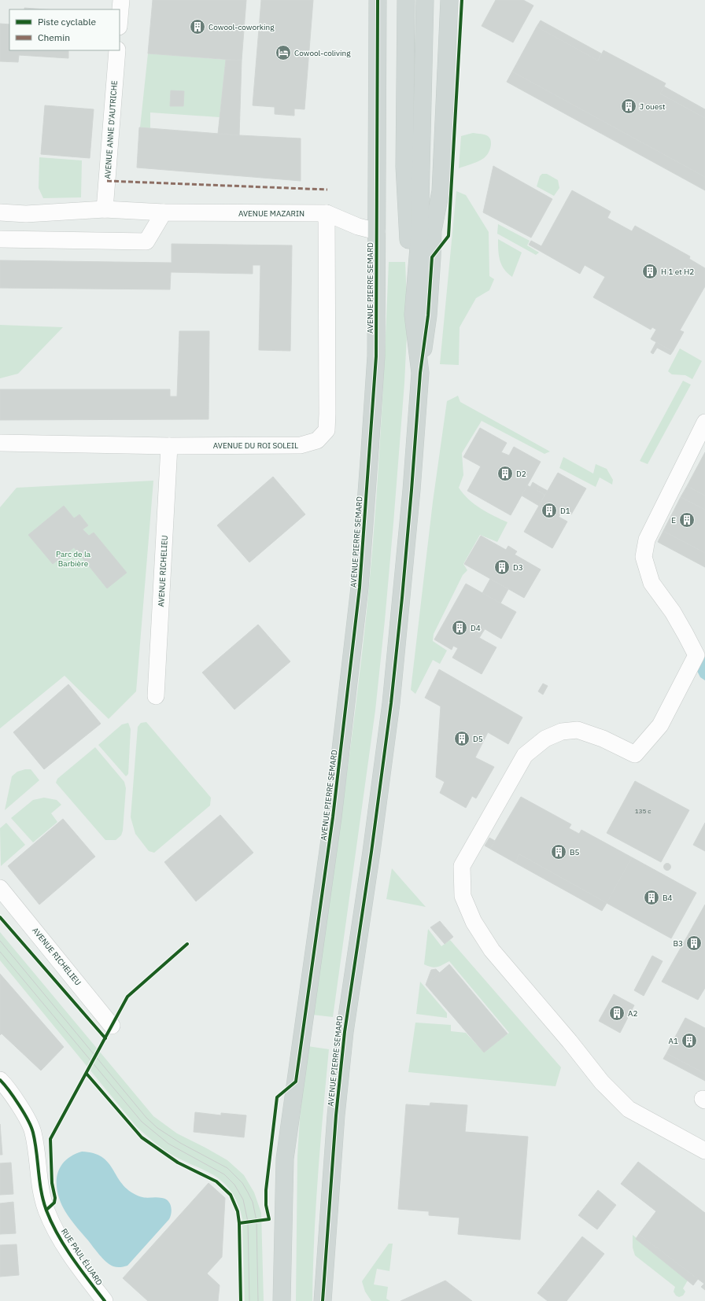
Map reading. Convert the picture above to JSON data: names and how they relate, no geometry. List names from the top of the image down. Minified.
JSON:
{"streets":{"main road":["AVENUE PIERRE SEMARD"],"street":["AVENUE ANNE D'AUTRICHE","AVENUE MAZARIN","AVENUE DU ROI SOLEIL","AVENUE RICHELIEU","RUE PAUL ÉLUARD"]},"crossings":[["AVENUE ANNE D'AUTRICHE","AVENUE MAZARIN"],["AVENUE MAZARIN","AVENUE PIERRE SEMARD"],["AVENUE MAZARIN","AVENUE DU ROI SOLEIL"],["AVENUE DU ROI SOLEIL","AVENUE RICHELIEU"]],"parks":["Parc de la Barbière"],"places":{"building":["Cowool-coworking","J ouest","H 1 et H2","D2","D1","E","D3","D4","D5","B5","B4","B3","A2","A1"],"hotel":["Cowool-coliving"]},"house_numbers":["135 c"],"legend":["Piste cyclable","Chemin"]}
